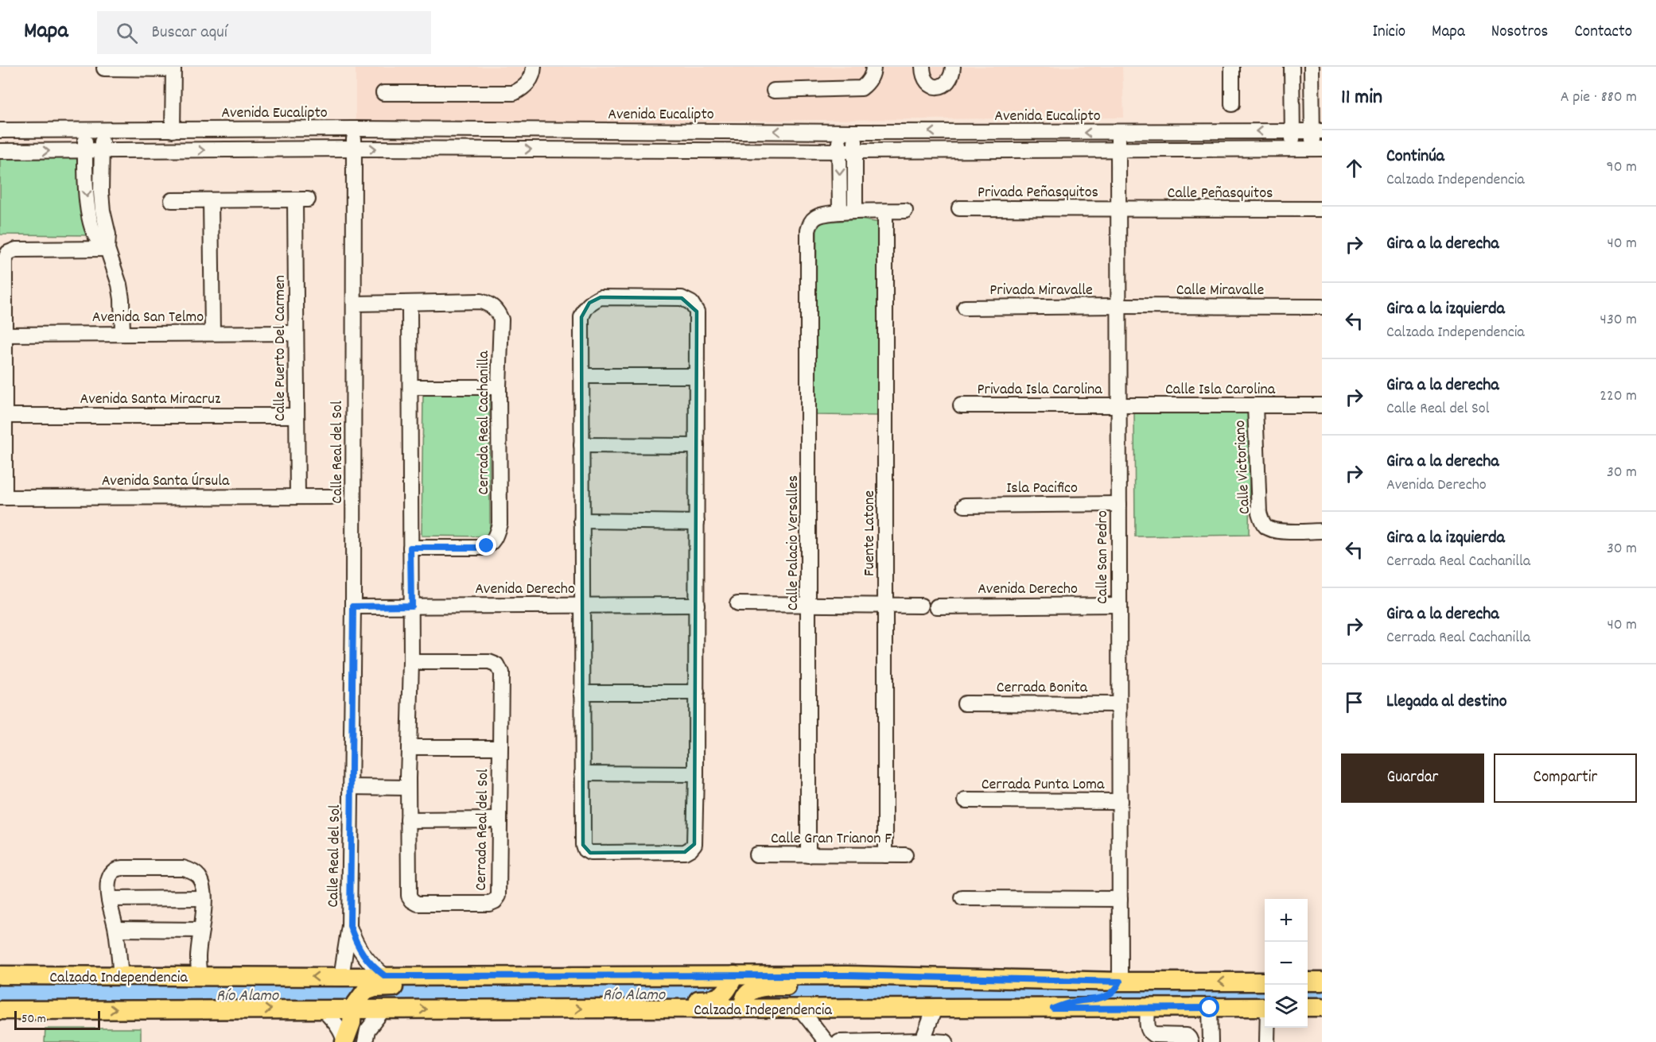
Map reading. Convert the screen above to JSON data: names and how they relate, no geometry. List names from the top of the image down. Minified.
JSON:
{"streets":{"main road":["Calzada Independencia"],"street":["Avenida Eucalipto","Privada Peñasquitos","Calle Peñasquitos","Privada Miravalle","Calle Miravalle","Avenida San Telmo","Calle Puerto Del Carmen","Privada Isla Carolina","Calle Isla Carolina","Avenida Santa Miracruz","Cerrada Real Cachanilla","Calle Real del Sol","Calle Victoriano","Avenida Santa Úrsula","Isla Pacifico","Fuente Latone","Calle Palacio Versalles","Calle San Pedro","Avenida Derecho","Cerrada Bonita","Cerrada Punta Loma","Cerrada Real del Sol","Calle Gran Trianon F"]},"crossings":[["Avenida Eucalipto","Calle Real del Sol"],["Avenida Eucalipto","Calle San Pedro"],["Privada Peñasquitos","Calle Peñasquitos"],["Privada Peñasquitos","Calle San Pedro"],["Calle Peñasquitos","Calle San Pedro"],["Privada Miravalle","Calle Miravalle"],["Privada Miravalle","Calle San Pedro"],["Calle Miravalle","Calle San Pedro"],["Avenida San Telmo","Calle Puerto Del Carmen"],["Calle Puerto Del Carmen","Avenida Santa Miracruz"],["Calle Puerto Del Carmen","Avenida Santa Úrsula"],["Privada Isla Carolina","Calle Isla Carolina"],["Privada Isla Carolina","Calle San Pedro"],["Calle Isla Carolina","Calle Victoriano"],["Calle Isla Carolina","Calle San Pedro"],["Cerrada Real Cachanilla","Calle Real del Sol"],["Calle Real del Sol","Avenida Derecho"],["Calle Real del Sol","Cerrada Real del Sol"],["Calle Real del Sol","Calzada Independencia"],["Isla Pacifico","Calle San Pedro"],["Fuente Latone","Calle Gran Trianon F"],["Calle Palacio Versalles","Calle Gran Trianon F"],["Calle San Pedro","Avenida Derecho"],["Calle San Pedro","Cerrada Bonita"],["Calle San Pedro","Cerrada Punta Loma"],["Calle San Pedro","Calzada Independencia"],["Avenida Derecho","Cerrada Real del Sol"]],"water":["Río Alamo"],"scale_bar":"50 m","page":{"header":"Mapa","search":"Buscar aquí","nav":["Inicio","Mapa","Nosotros","Contacto"],"heading":["11 min","A pie · 880 m"],"list":[["Continúa","Calzada Independencia","90 m"],["Gira a la derecha","40 m"],["Gira a la izquierda","Calzada Independencia","430 m"],["Gira a la derecha","Calle Real del Sol","220 m"],["Gira a la derecha","Avenida Derecho","30 m"],["Gira a la izquierda","Cerrada Real Cachanilla","30 m"],["Gira a la derecha","Cerrada Real Cachanilla","40 m"],"Llegada al destino"],"buttons":["Guardar","Compartir"],"map_buttons":["+","−"],"scale":"50 m"}}
